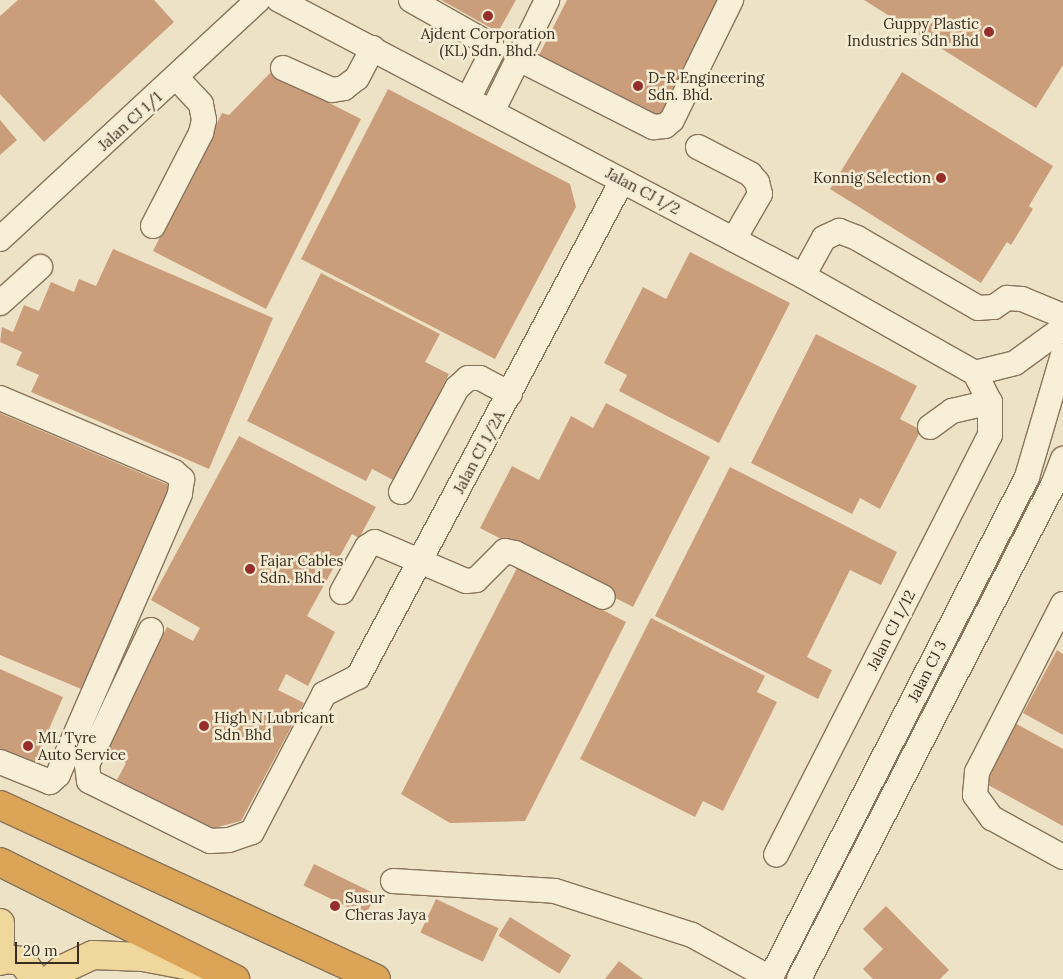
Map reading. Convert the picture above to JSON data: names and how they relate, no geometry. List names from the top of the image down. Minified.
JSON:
{"streets":{"street":["Jalan CJ 1/1","Jalan CJ 1/2","Jalan CJ 1/2A","Jalan CJ 1/12","Jalan CJ 3"]},"crossings":[["Jalan CJ 1/2","Jalan CJ 1/2A"]],"places":["Ajdent Corporation (KL) Sdn. Bhd.","Guppy Plastic Industries Sdn Bhd","D-R Engineering Sdn. Bhd.","Konnig Selection","Fajar Cables Sdn. Bhd.","High N Lubricant Sdn Bhd","ML Tyre Auto Service","Susur Cheras Jaya"],"scale_bar":"20 m"}
